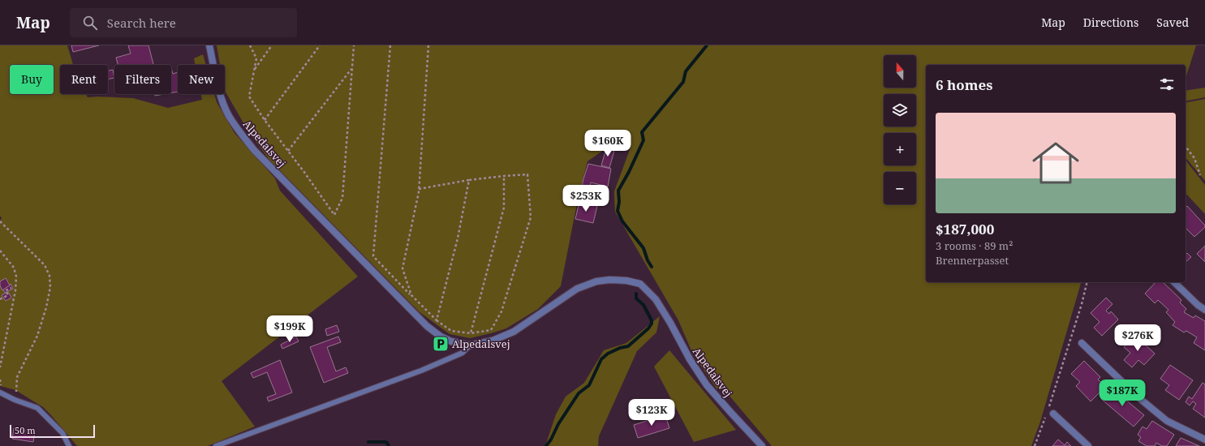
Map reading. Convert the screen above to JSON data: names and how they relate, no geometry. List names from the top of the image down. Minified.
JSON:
{"streets":{"street":["Alpedalsvej"]},"places":{"parking":["Alpedalsvej"]},"scale_bar":"50 m","north":"top","page":{"header":"Map","search":"Search here","nav":["Map","Directions","Saved"],"map_buttons":["+","−"],"chip":["Buy","Rent","Filters","New"],"heading":"6 homes","list":[{"name":"$187,000","note":"3 rooms · 89 m² · Brennerpasset"}],"price":["$160K","$253K","$199K","$276K","$187K","$123K"],"scale":"50 m"}}
